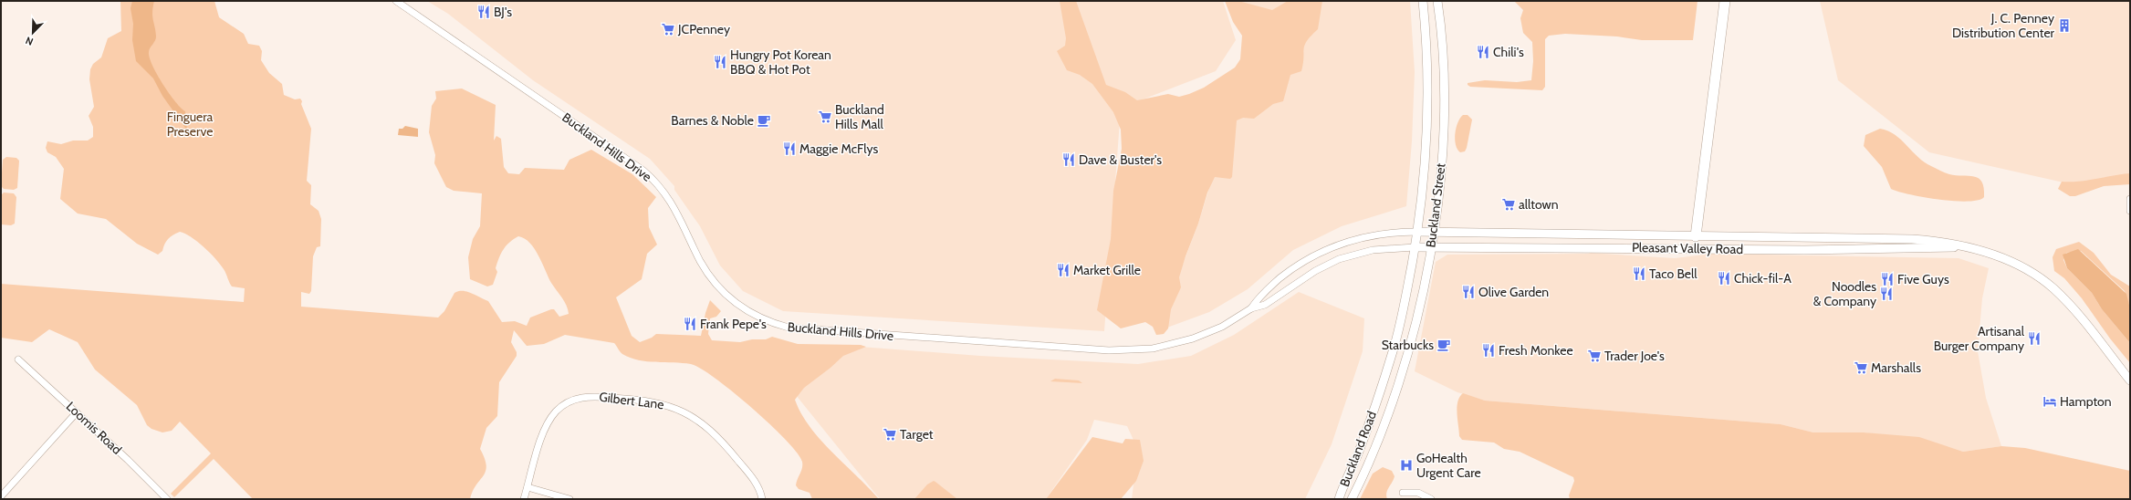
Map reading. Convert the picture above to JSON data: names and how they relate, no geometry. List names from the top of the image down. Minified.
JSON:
{"streets":{"main road":["Buckland Street","Pleasant Valley Road","Buckland Road"],"street":["Buckland Hills Drive","Gilbert Lane","Loomis Road"]},"crossings":[["Buckland Hills Drive","Buckland Street"],["Buckland Hills Drive","Pleasant Valley Road"],["Buckland Street","Pleasant Valley Road"],["Buckland Street","Buckland Road"]],"parks":["Finguera Preserve"],"places":{"restaurant":["BJ's","Chili's","Hungry Pot Korean BBQ & Hot Pot","Maggie McFlys","Dave & Buster's","Market Grille","Taco Bell","Chick-fil-A","Five Guys","Olive Garden","Noodles & Company","Frank Pepe's","Artisanal Burger Company","Fresh Monkee"],"building":["J. C. Penney Distribution Center"],"supermarket":["JCPenney","Buckland Hills Mall","alltown","Trader Joe's","Marshalls","Target"],"cafe":["Barnes & Noble","Starbucks"],"hotel":["Hampton"],"hospital":["GoHealth Urgent Care"]},"north":"bottom left"}
